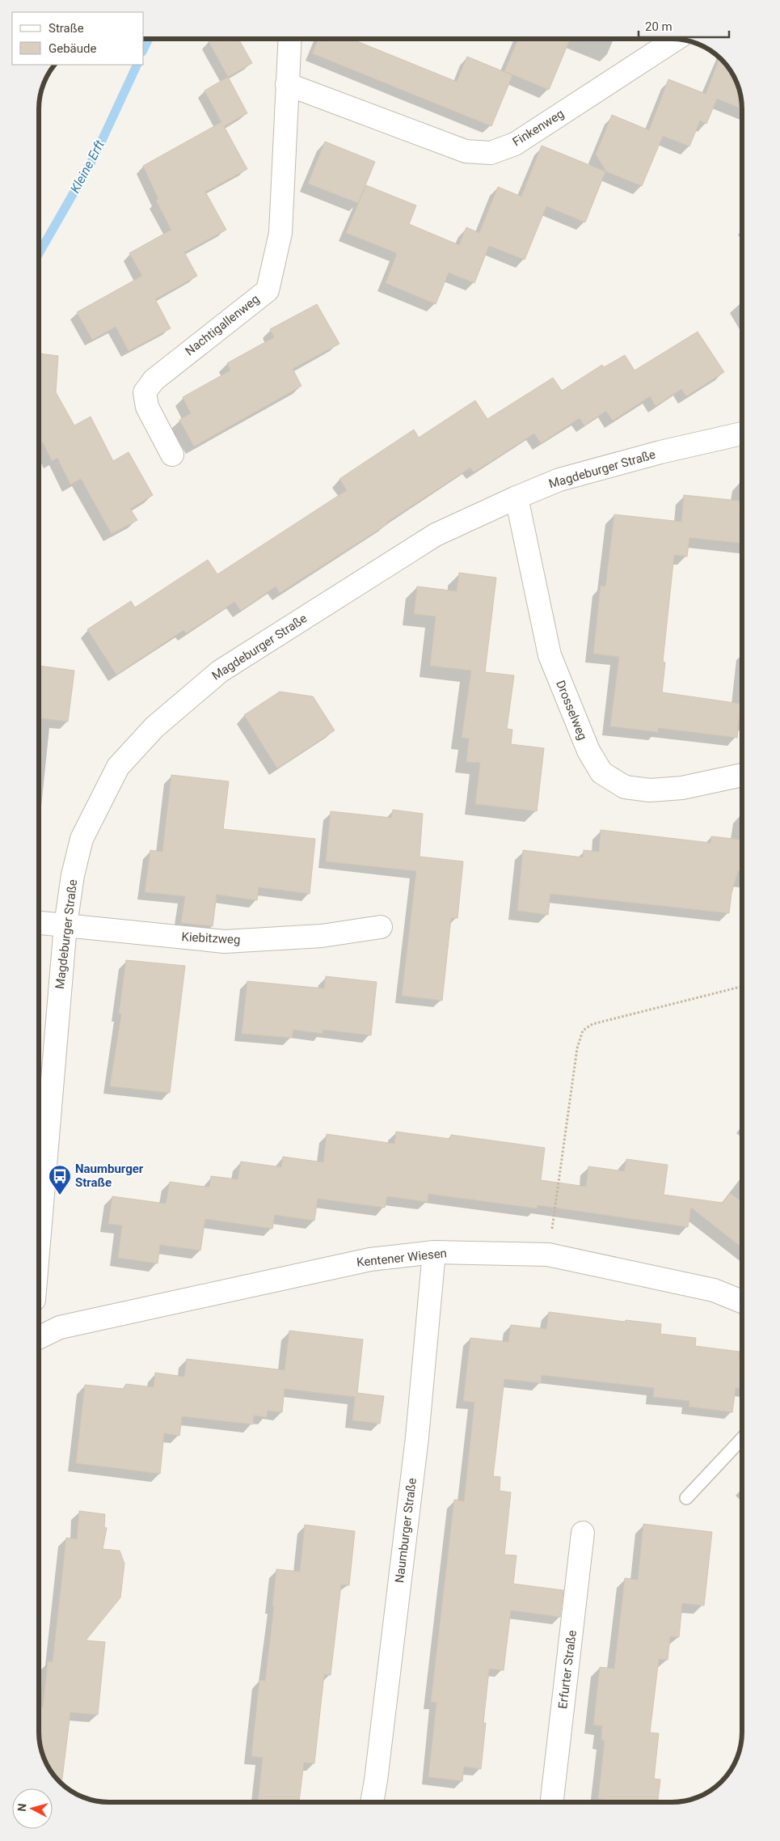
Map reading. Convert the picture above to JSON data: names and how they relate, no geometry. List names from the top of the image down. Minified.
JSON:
{"streets":{"street":["Finkenweg","Nachtigallenweg","Magdeburger Straße","Drosselweg","Kiebitzweg","Kentener Wiesen","Naumburger Straße","Erfurter Straße"]},"crossings":[["Finkenweg","Nachtigallenweg"],["Magdeburger Straße","Drosselweg"],["Magdeburger Straße","Kiebitzweg"],["Kentener Wiesen","Naumburger Straße"]],"water":["Kleine Erft"],"places":{"bus stop":["Naumburger Straße"]},"legend":["Straße","Gebäude"],"scale_bar":"20 m","north":"left"}
